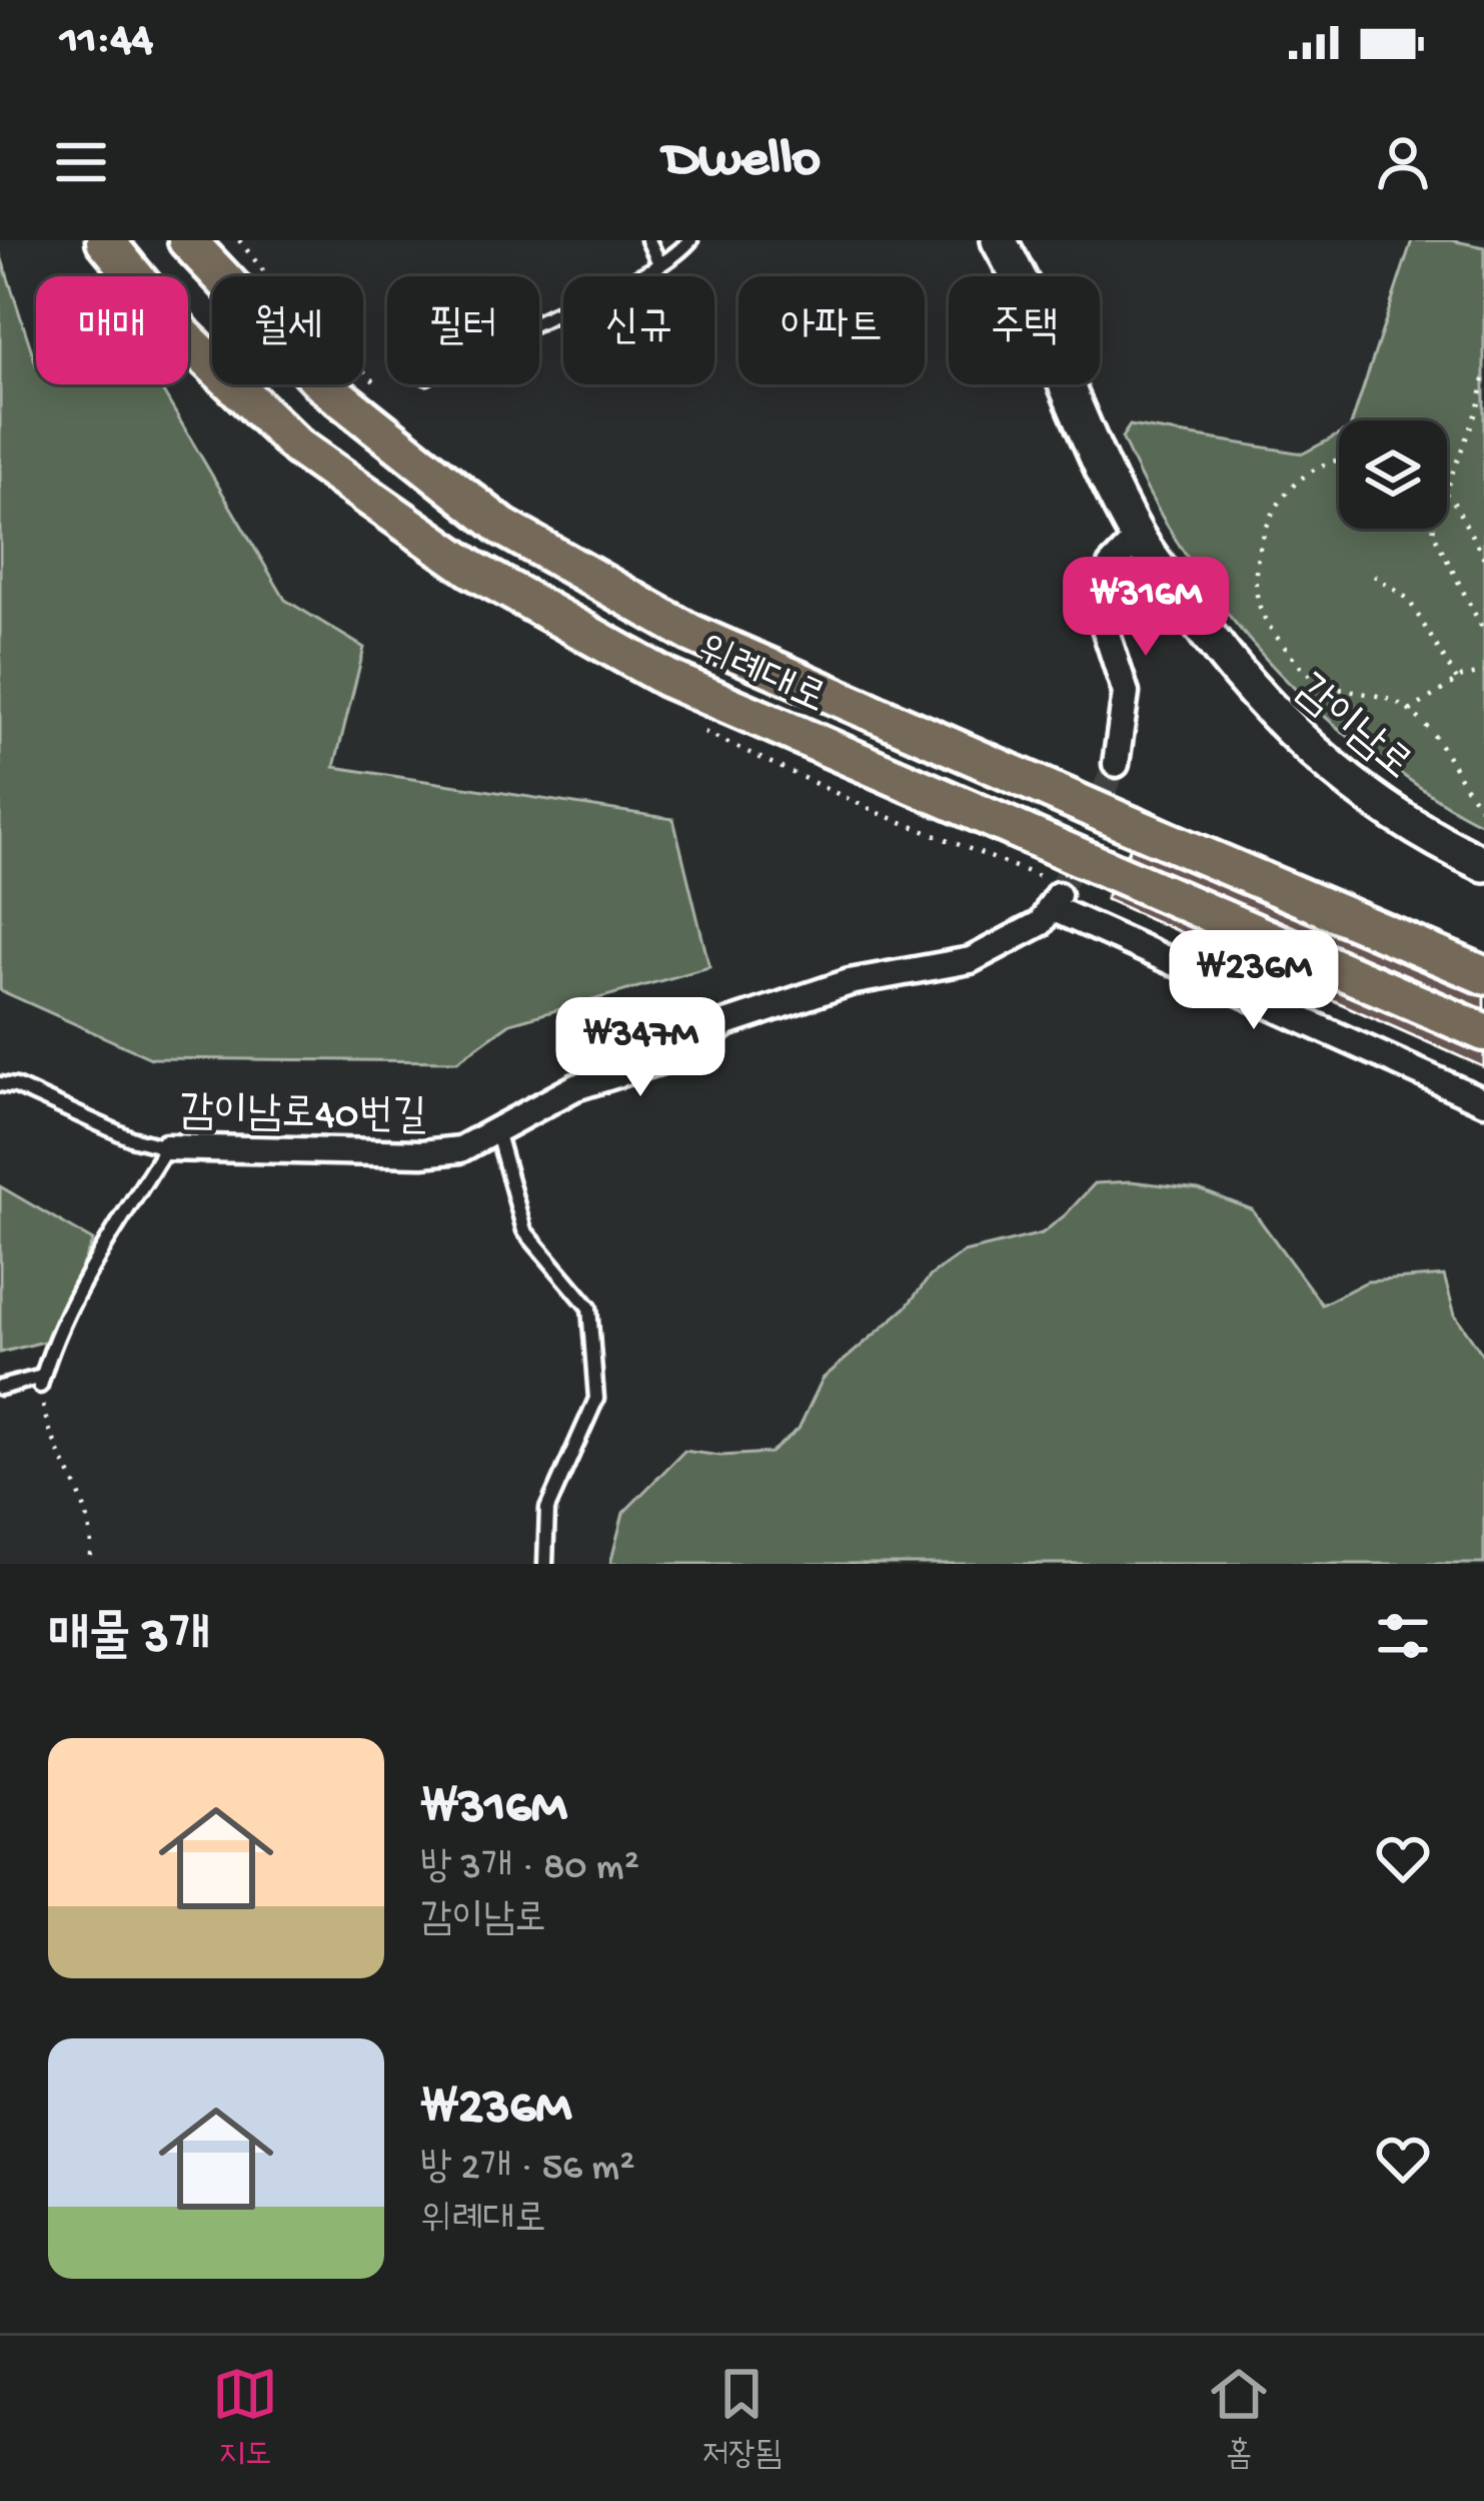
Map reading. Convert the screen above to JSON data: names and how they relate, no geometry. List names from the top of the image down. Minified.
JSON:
{"streets":{"main road":["위례대로"],"street":["감이남로","감이남로40번길"]},"page":{"status":"11:44","header":"Dwello","chip":["매매","월세","필터","신규","아파트","주택"],"price":["₩316M","₩236M","₩347M"],"heading":"매물 3개","list":[{"name":"₩316M","note":"방 3개 · 80 m² · 감이남로"},{"name":"₩236M","note":"방 2개 · 56 m² · 위례대로"}],"tabs":["지도","저장됨","홈"]}}
